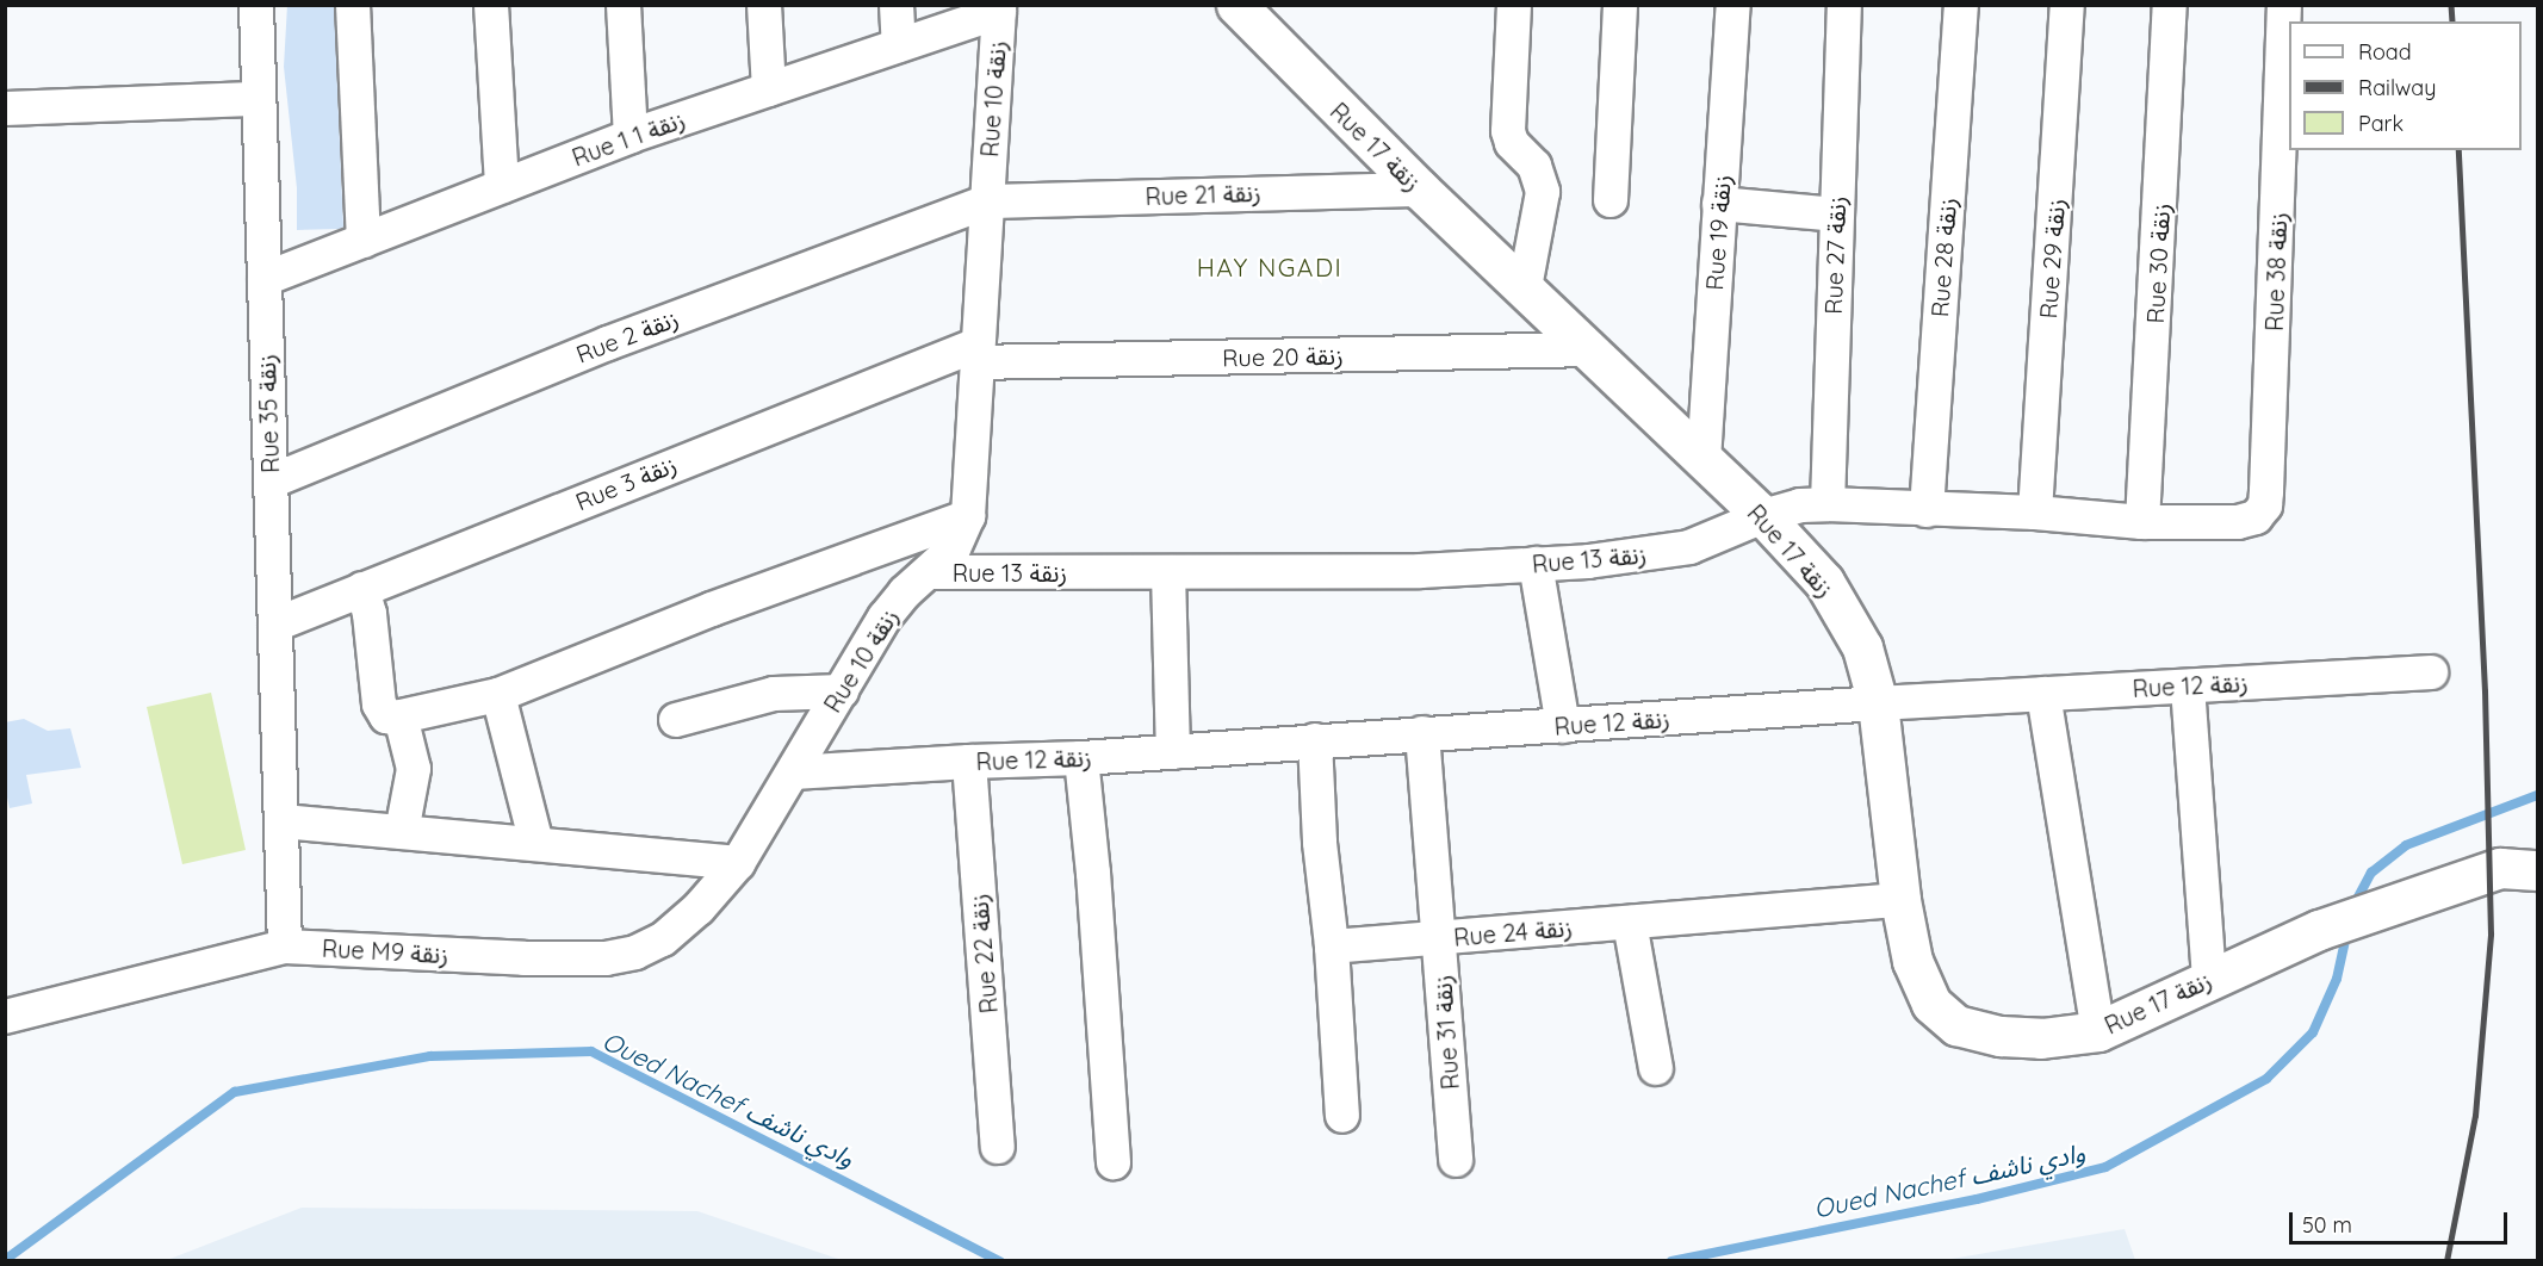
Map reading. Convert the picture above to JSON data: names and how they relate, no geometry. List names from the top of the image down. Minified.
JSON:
{"streets":{"street":["Rue 10 زنقة","Rue 1 زنقة 1","Rue 17 زنقة","Rue 21 زنقة","Rue 19 زنقة","Rue 27 زنقة","Rue 28 زنقة","Rue 29 زنقة","Rue 30 زنقة","Rue 38 زنقة","Rue 2 زنقة","Rue 20 زنقة","Rue 35 زنقة","Rue 3 زنقة","Rue 13 زنقة","Rue 12 زنقة","Rue 24 زنقة","Rue M9 زنقة","Rue 22 زنقة","Rue 31 زنقة"]},"crossings":[["Rue 10 زنقة","Rue 1 زنقة 1"],["Rue 10 زنقة","Rue 21 زنقة"],["Rue 10 زنقة","Rue 2 زنقة"],["Rue 10 زنقة","Rue 20 زنقة"],["Rue 10 زنقة","Rue 3 زنقة"],["Rue 10 زنقة","Rue 13 زنقة"],["Rue 10 زنقة","Rue 12 زنقة"],["Rue 10 زنقة","Rue M9 زنقة"],["Rue 1 زنقة 1","Rue 35 زنقة"],["Rue 17 زنقة","Rue 21 زنقة"],["Rue 17 زنقة","Rue 19 زنقة"],["Rue 17 زنقة","Rue 20 زنقة"],["Rue 17 زنقة","Rue 13 زنقة"],["Rue 17 زنقة","Rue 12 زنقة"],["Rue 17 زنقة","Rue 24 زنقة"],["Rue 21 زنقة","Rue 2 زنقة"],["Rue 27 زنقة","Rue 13 زنقة"],["Rue 28 زنقة","Rue 13 زنقة"],["Rue 29 زنقة","Rue 13 زنقة"],["Rue 30 زنقة","Rue 13 زنقة"],["Rue 38 زنقة","Rue 13 زنقة"],["Rue 2 زنقة","Rue 35 زنقة"],["Rue 20 زنقة","Rue 3 زنقة"],["Rue 35 زنقة","Rue 3 زنقة"],["Rue 35 زنقة","Rue M9 زنقة"],["Rue 12 زنقة","Rue 22 زنقة"],["Rue 12 زنقة","Rue 31 زنقة"],["Rue 24 زنقة","Rue 31 زنقة"]],"districts":["HAY NGADI"],"water":["Oued Nachef وادي ناشف"],"legend":["Road","Railway","Park"],"scale_bar":"50 m"}
